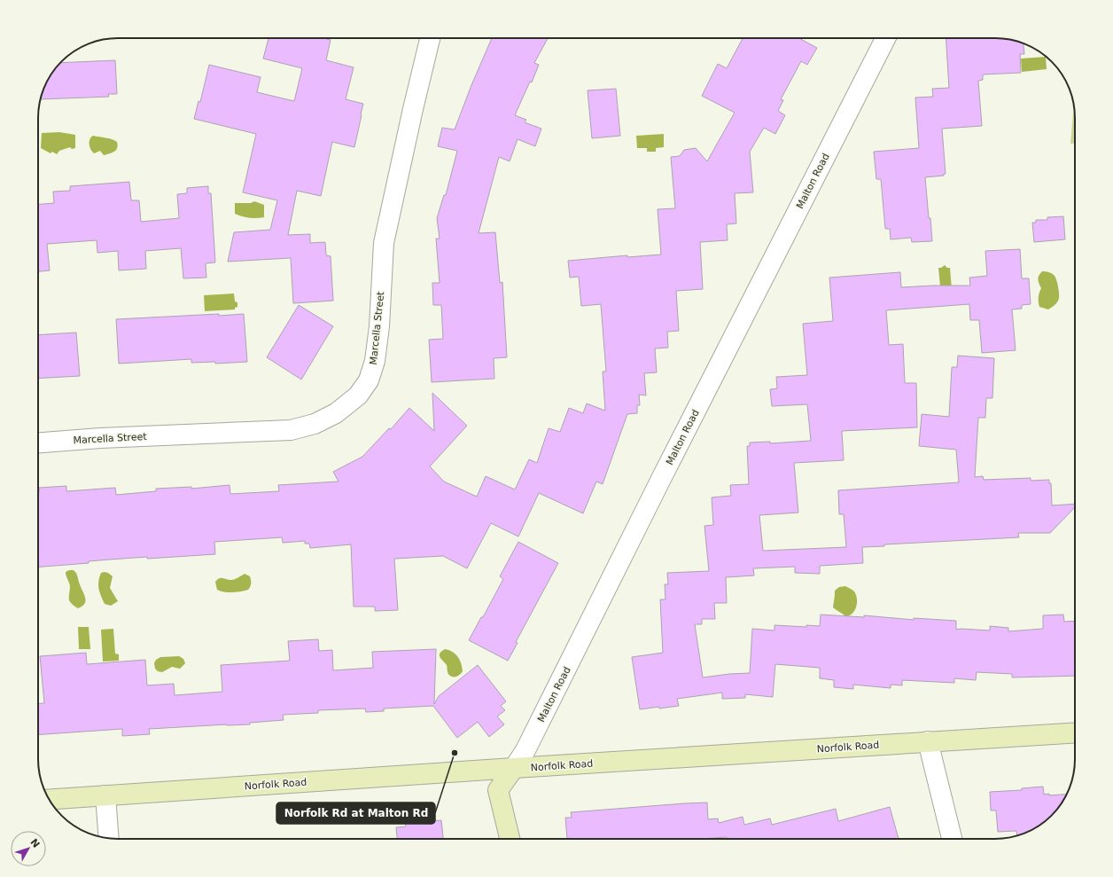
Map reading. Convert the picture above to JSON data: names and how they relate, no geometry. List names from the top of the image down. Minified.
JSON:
{"streets":{"street":["Malton Road","Marcella Street","Norfolk Road"]},"crossings":[["Malton Road","Norfolk Road"]],"places":["Norfolk Rd at Malton Rd"],"north":"top right"}
